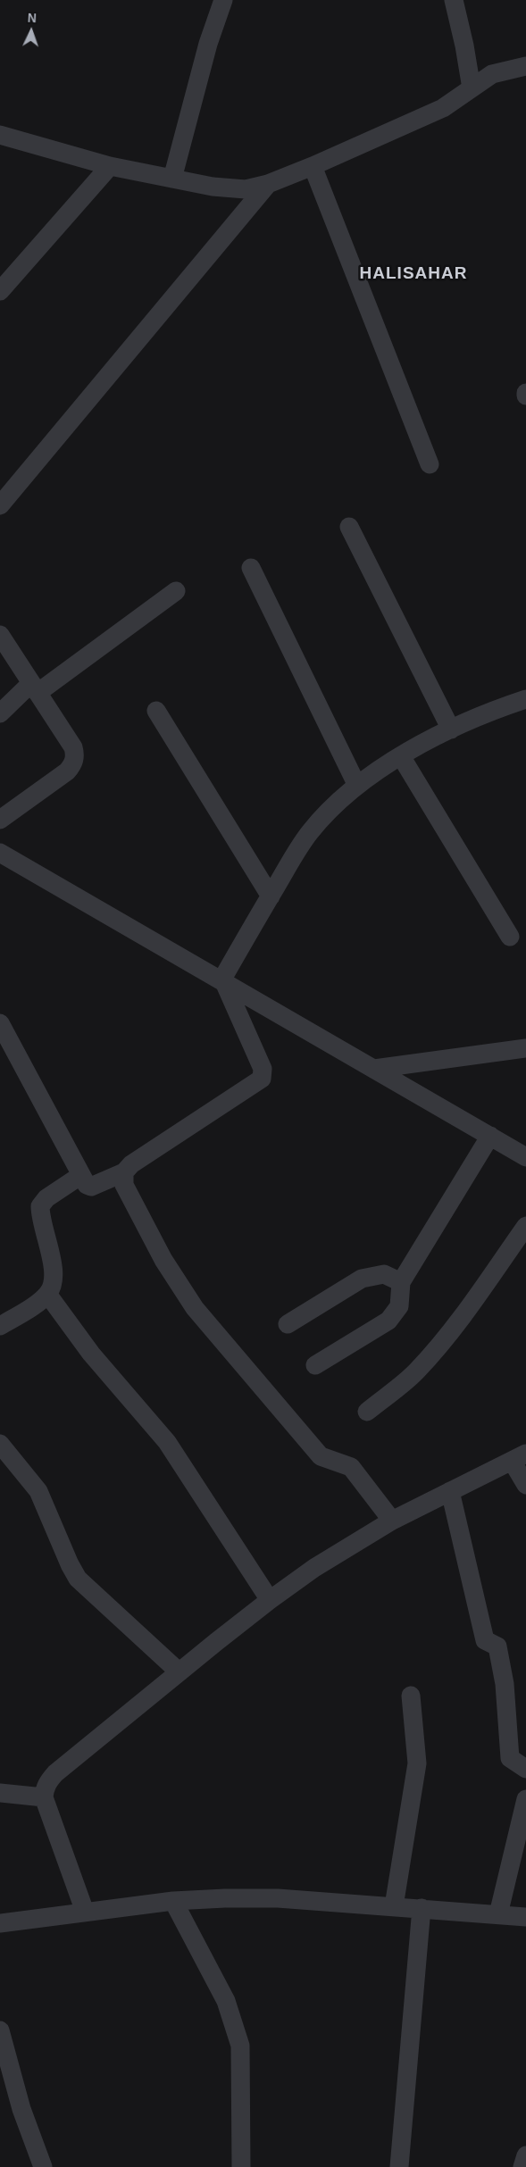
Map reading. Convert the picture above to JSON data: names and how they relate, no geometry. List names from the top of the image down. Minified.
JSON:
{"districts":["HALISAHAR"],"north":"top"}
